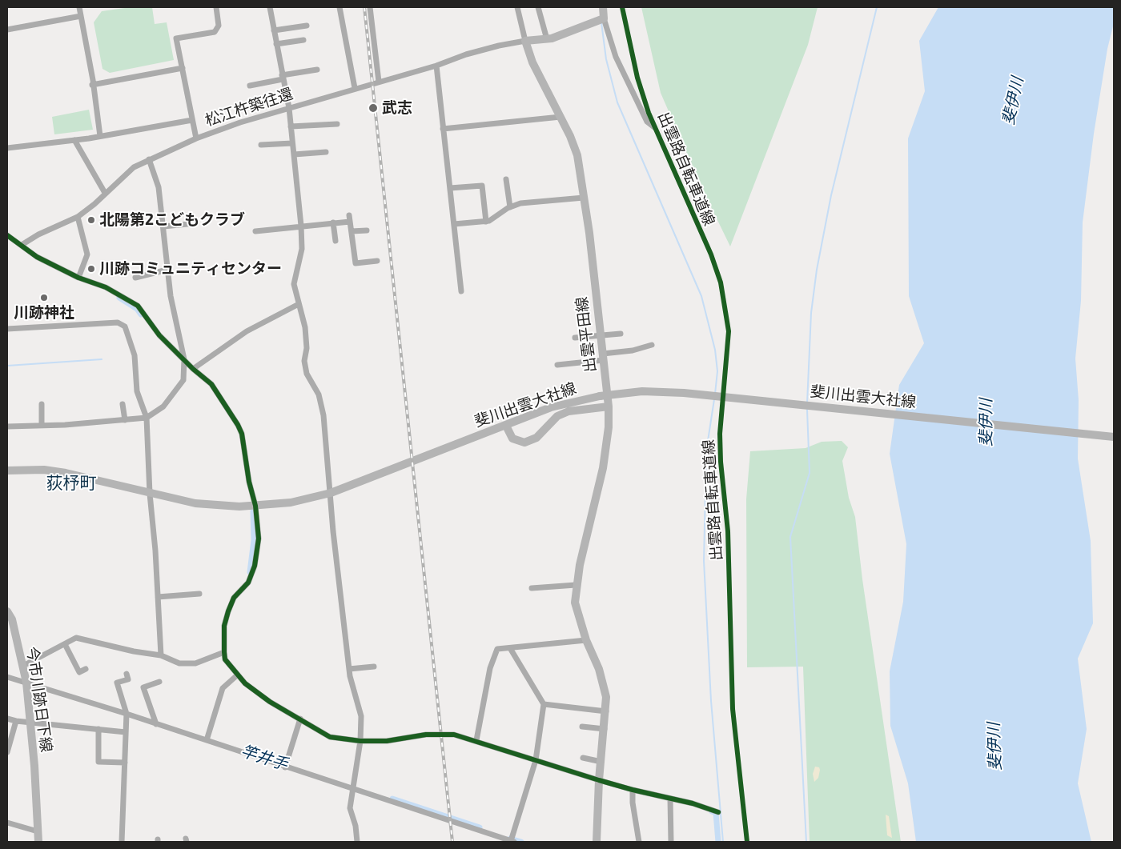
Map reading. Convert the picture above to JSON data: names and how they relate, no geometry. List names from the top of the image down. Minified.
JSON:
{"streets":{"main road":["出雲平田線","斐川出雲大社線","今市川跡日下線"],"street":["松江杵築往還"],"cycle path":["出雲路自転車道線"]},"crossings":[["松江杵築往還","出雲平田線"]],"districts":["荻杼町"],"water":["斐伊川","竿井手"],"places":["武志","北陽第2こどもクラブ","川跡コミュニティセンター","川跡神社"]}
